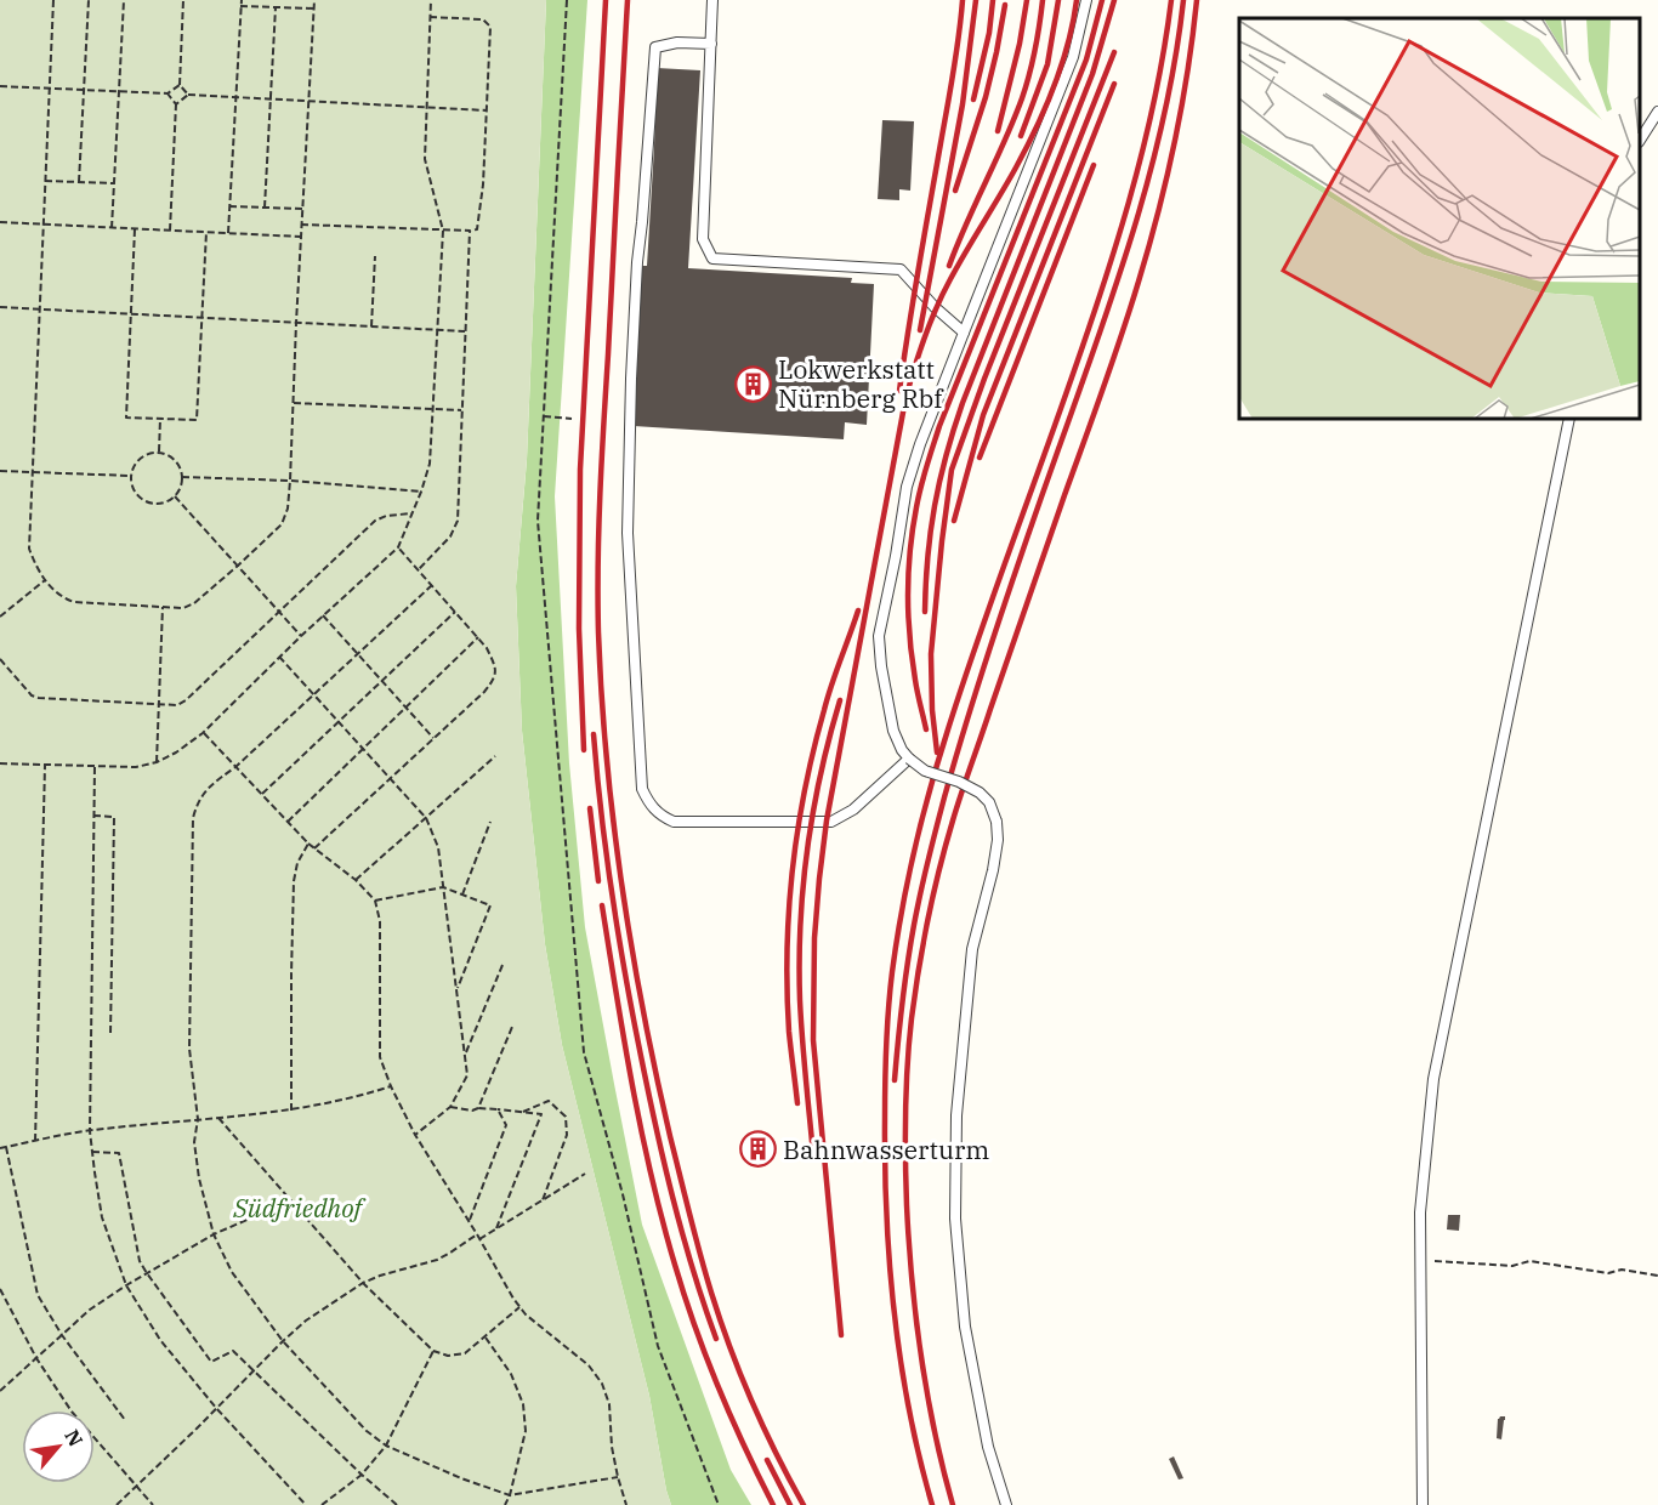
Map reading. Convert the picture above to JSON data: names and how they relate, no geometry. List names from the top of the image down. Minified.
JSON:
{"parks":["Südfriedhof"],"places":{"building":["Lokwerkstatt Nürnberg Rbf","Bahnwasserturm"]},"north":"top right"}
